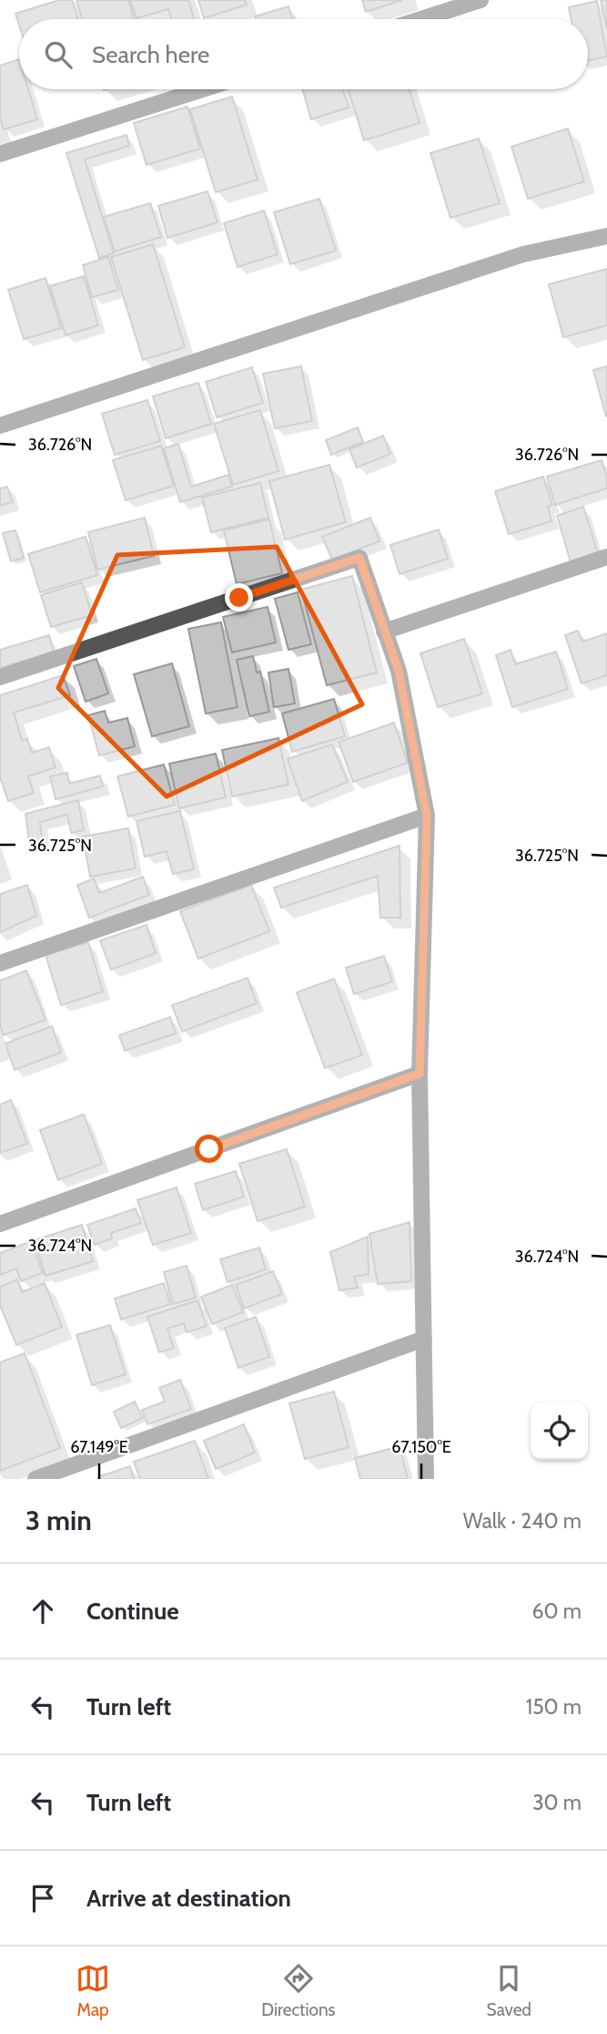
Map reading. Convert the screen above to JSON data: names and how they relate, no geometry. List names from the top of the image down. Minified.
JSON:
{"page":{"search":"Search here","heading":["3 min","Walk · 240 m"],"list":[["Continue","60 m"],["Turn left","150 m"],["Turn left","30 m"],"Arrive at destination"],"nav":["Map","Directions","Saved"]},"coordinates":["36.726°N","36.725°N","36.724°N","67.149°E","67.150°E"]}
